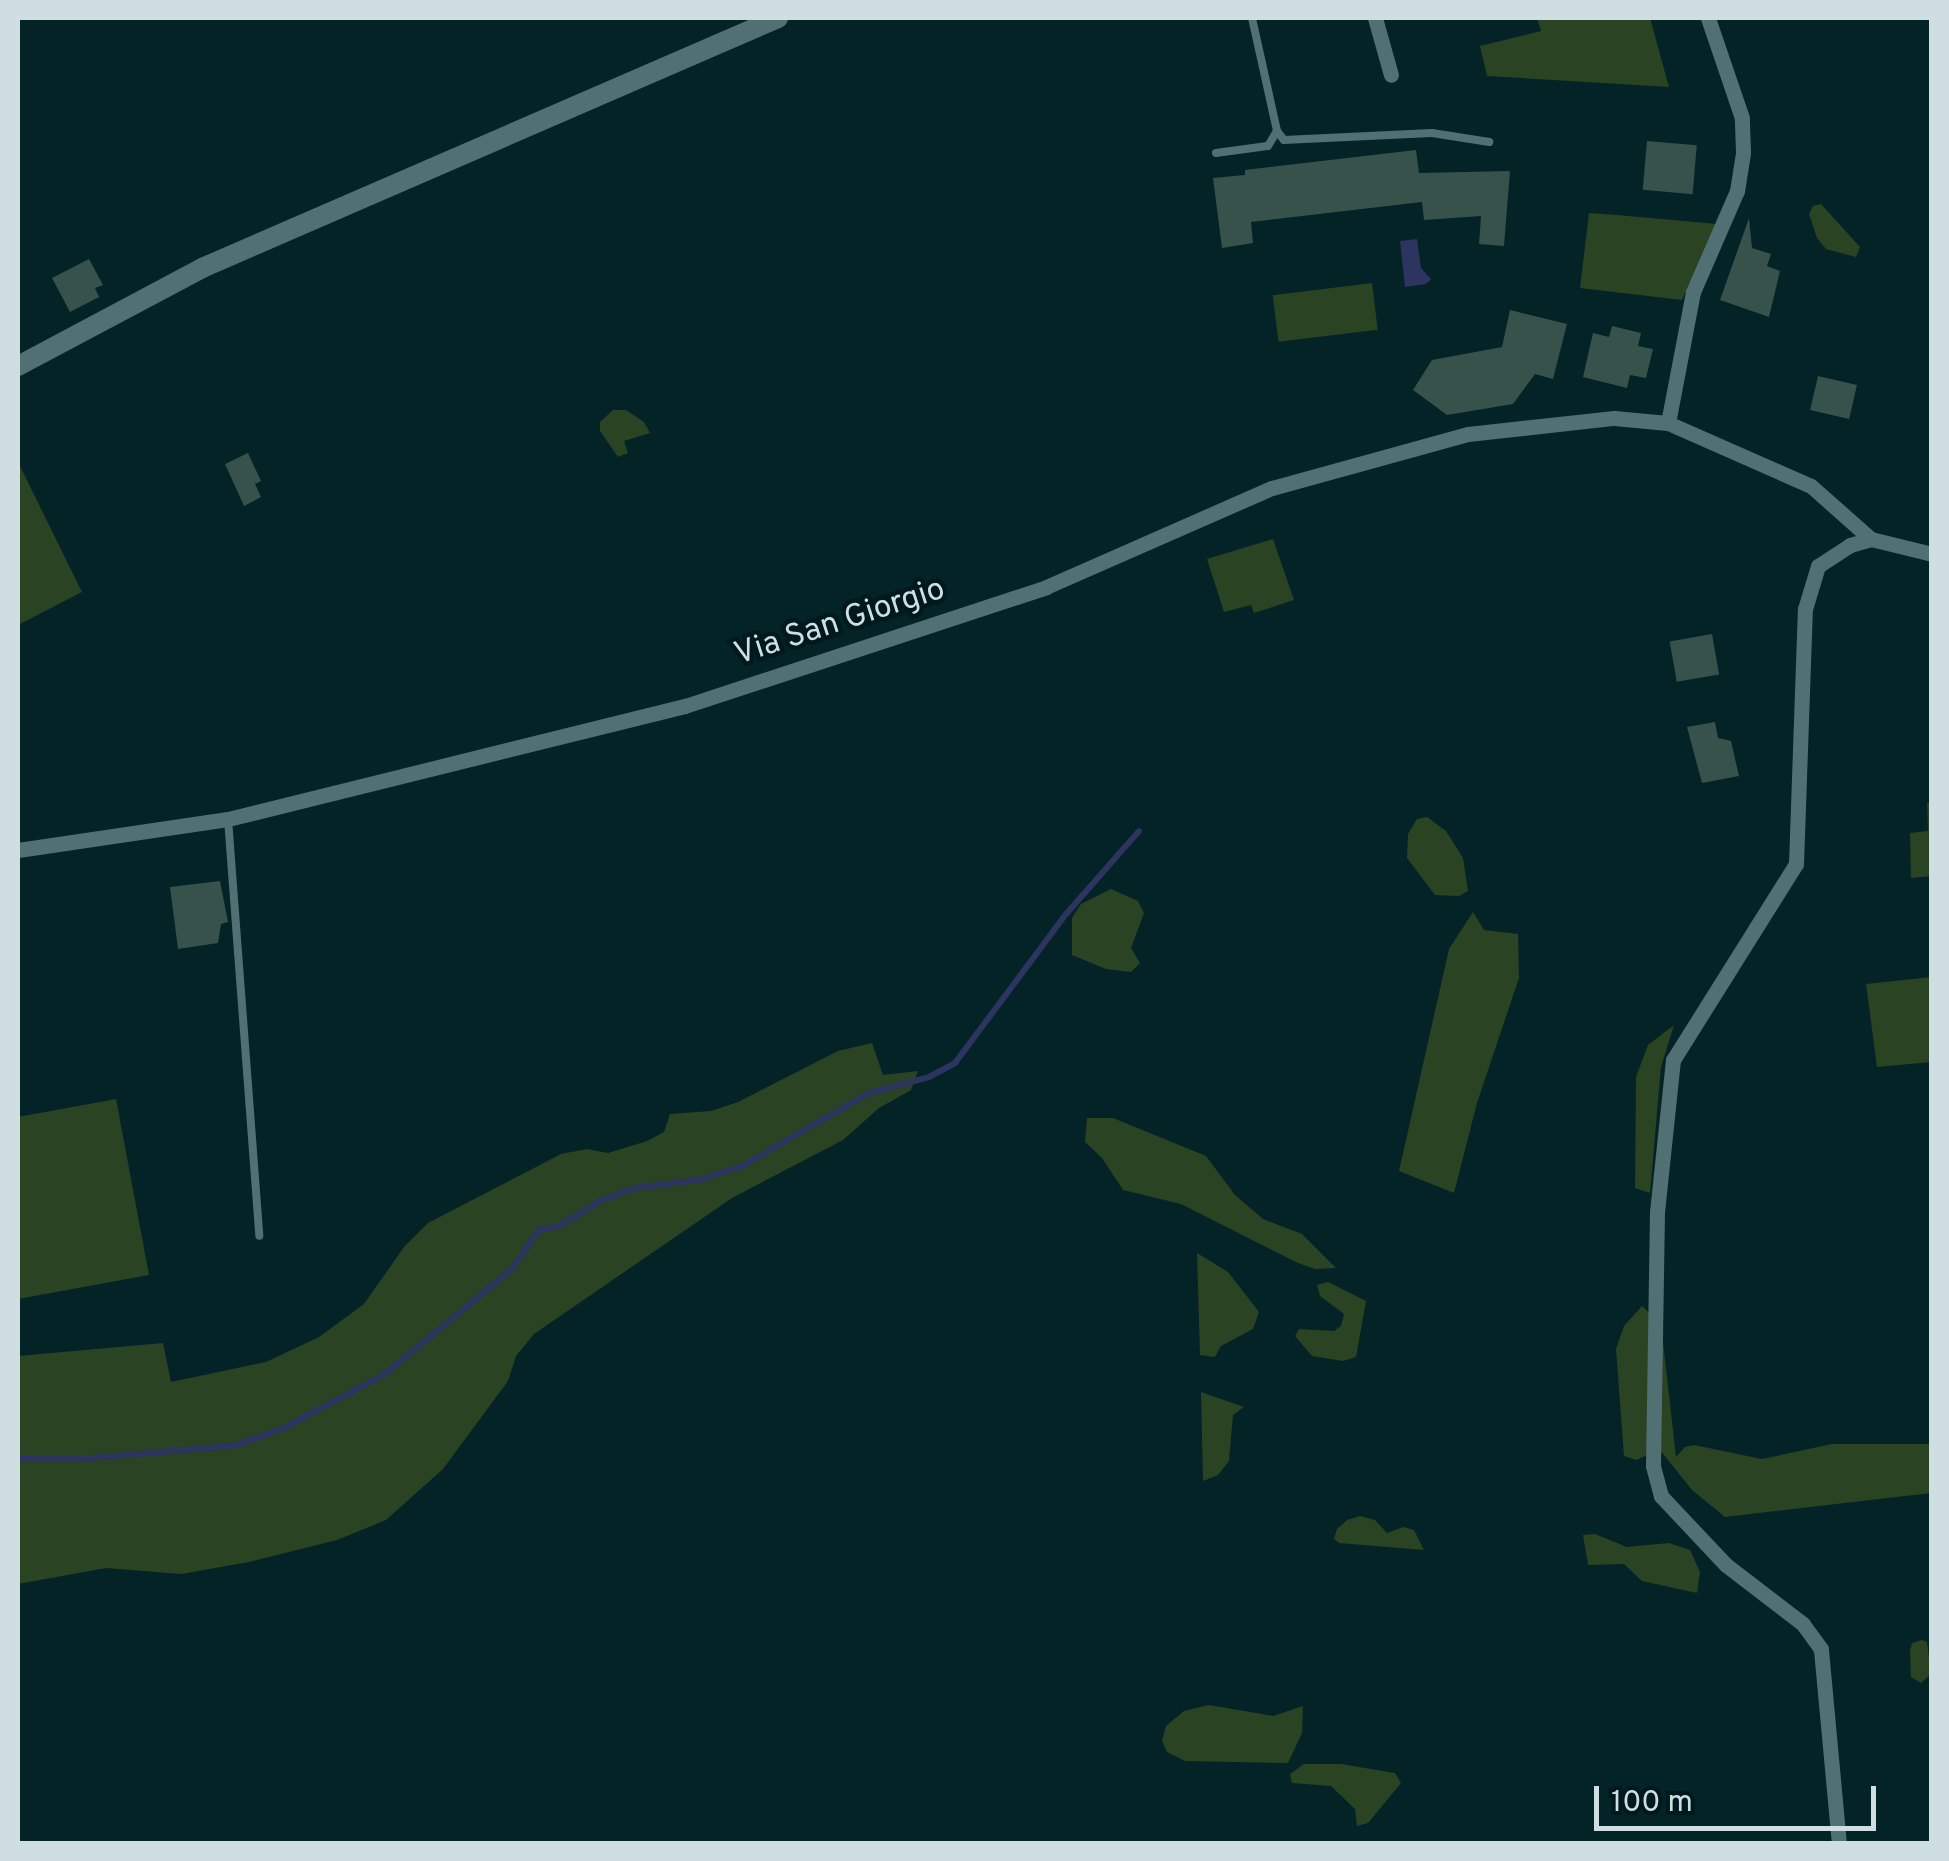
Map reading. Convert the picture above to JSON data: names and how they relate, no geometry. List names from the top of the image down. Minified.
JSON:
{"streets":{"street":["Via San Giorgio"]},"scale_bar":"100 m"}
